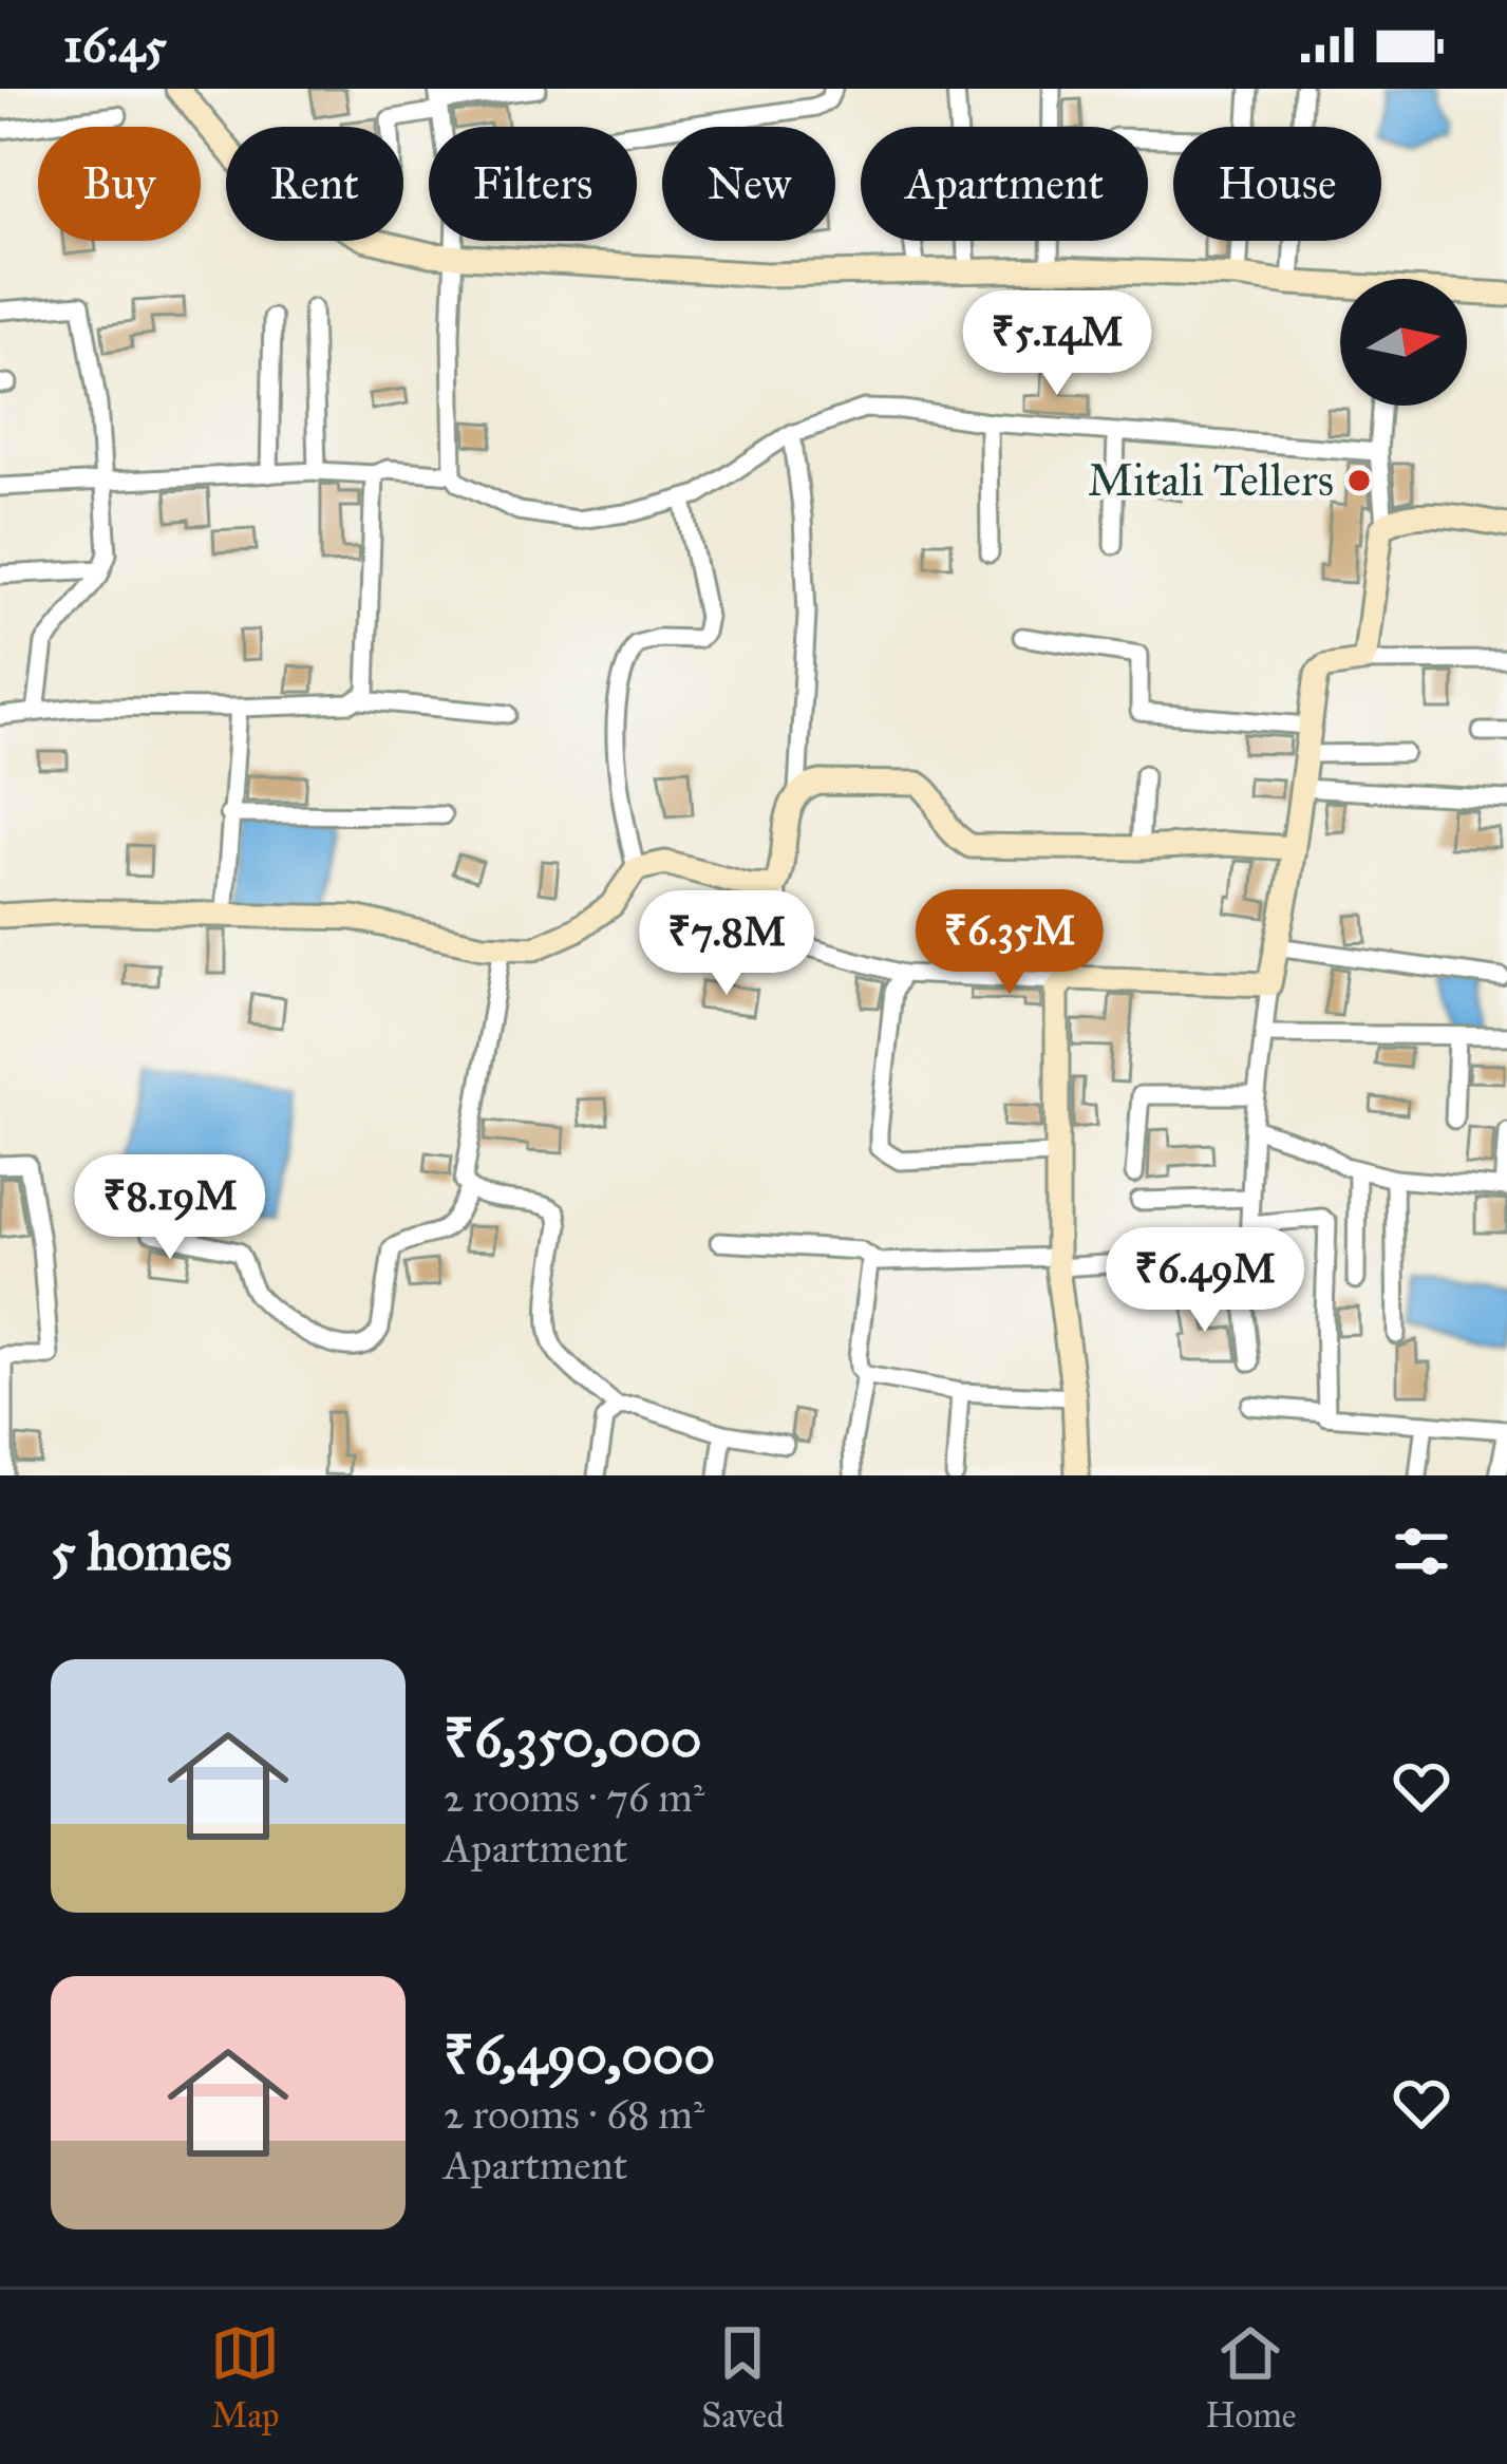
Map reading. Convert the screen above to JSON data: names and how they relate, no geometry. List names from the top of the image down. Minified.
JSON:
{"places":["Mitali Tellers"],"north":"right","page":{"status":"16:45","chip":["Buy","Rent","Filters","New","Apartment","House"],"price":["₹5.14M","₹6.35M","₹7.8M","₹8.19M","₹6.49M"],"heading":"5 homes","list":[{"name":"₹6,350,000","note":"2 rooms · 76 m² · Apartment"},{"name":"₹6,490,000","note":"2 rooms · 68 m² · Apartment"}],"tabs":["Map","Saved","Home"]}}
